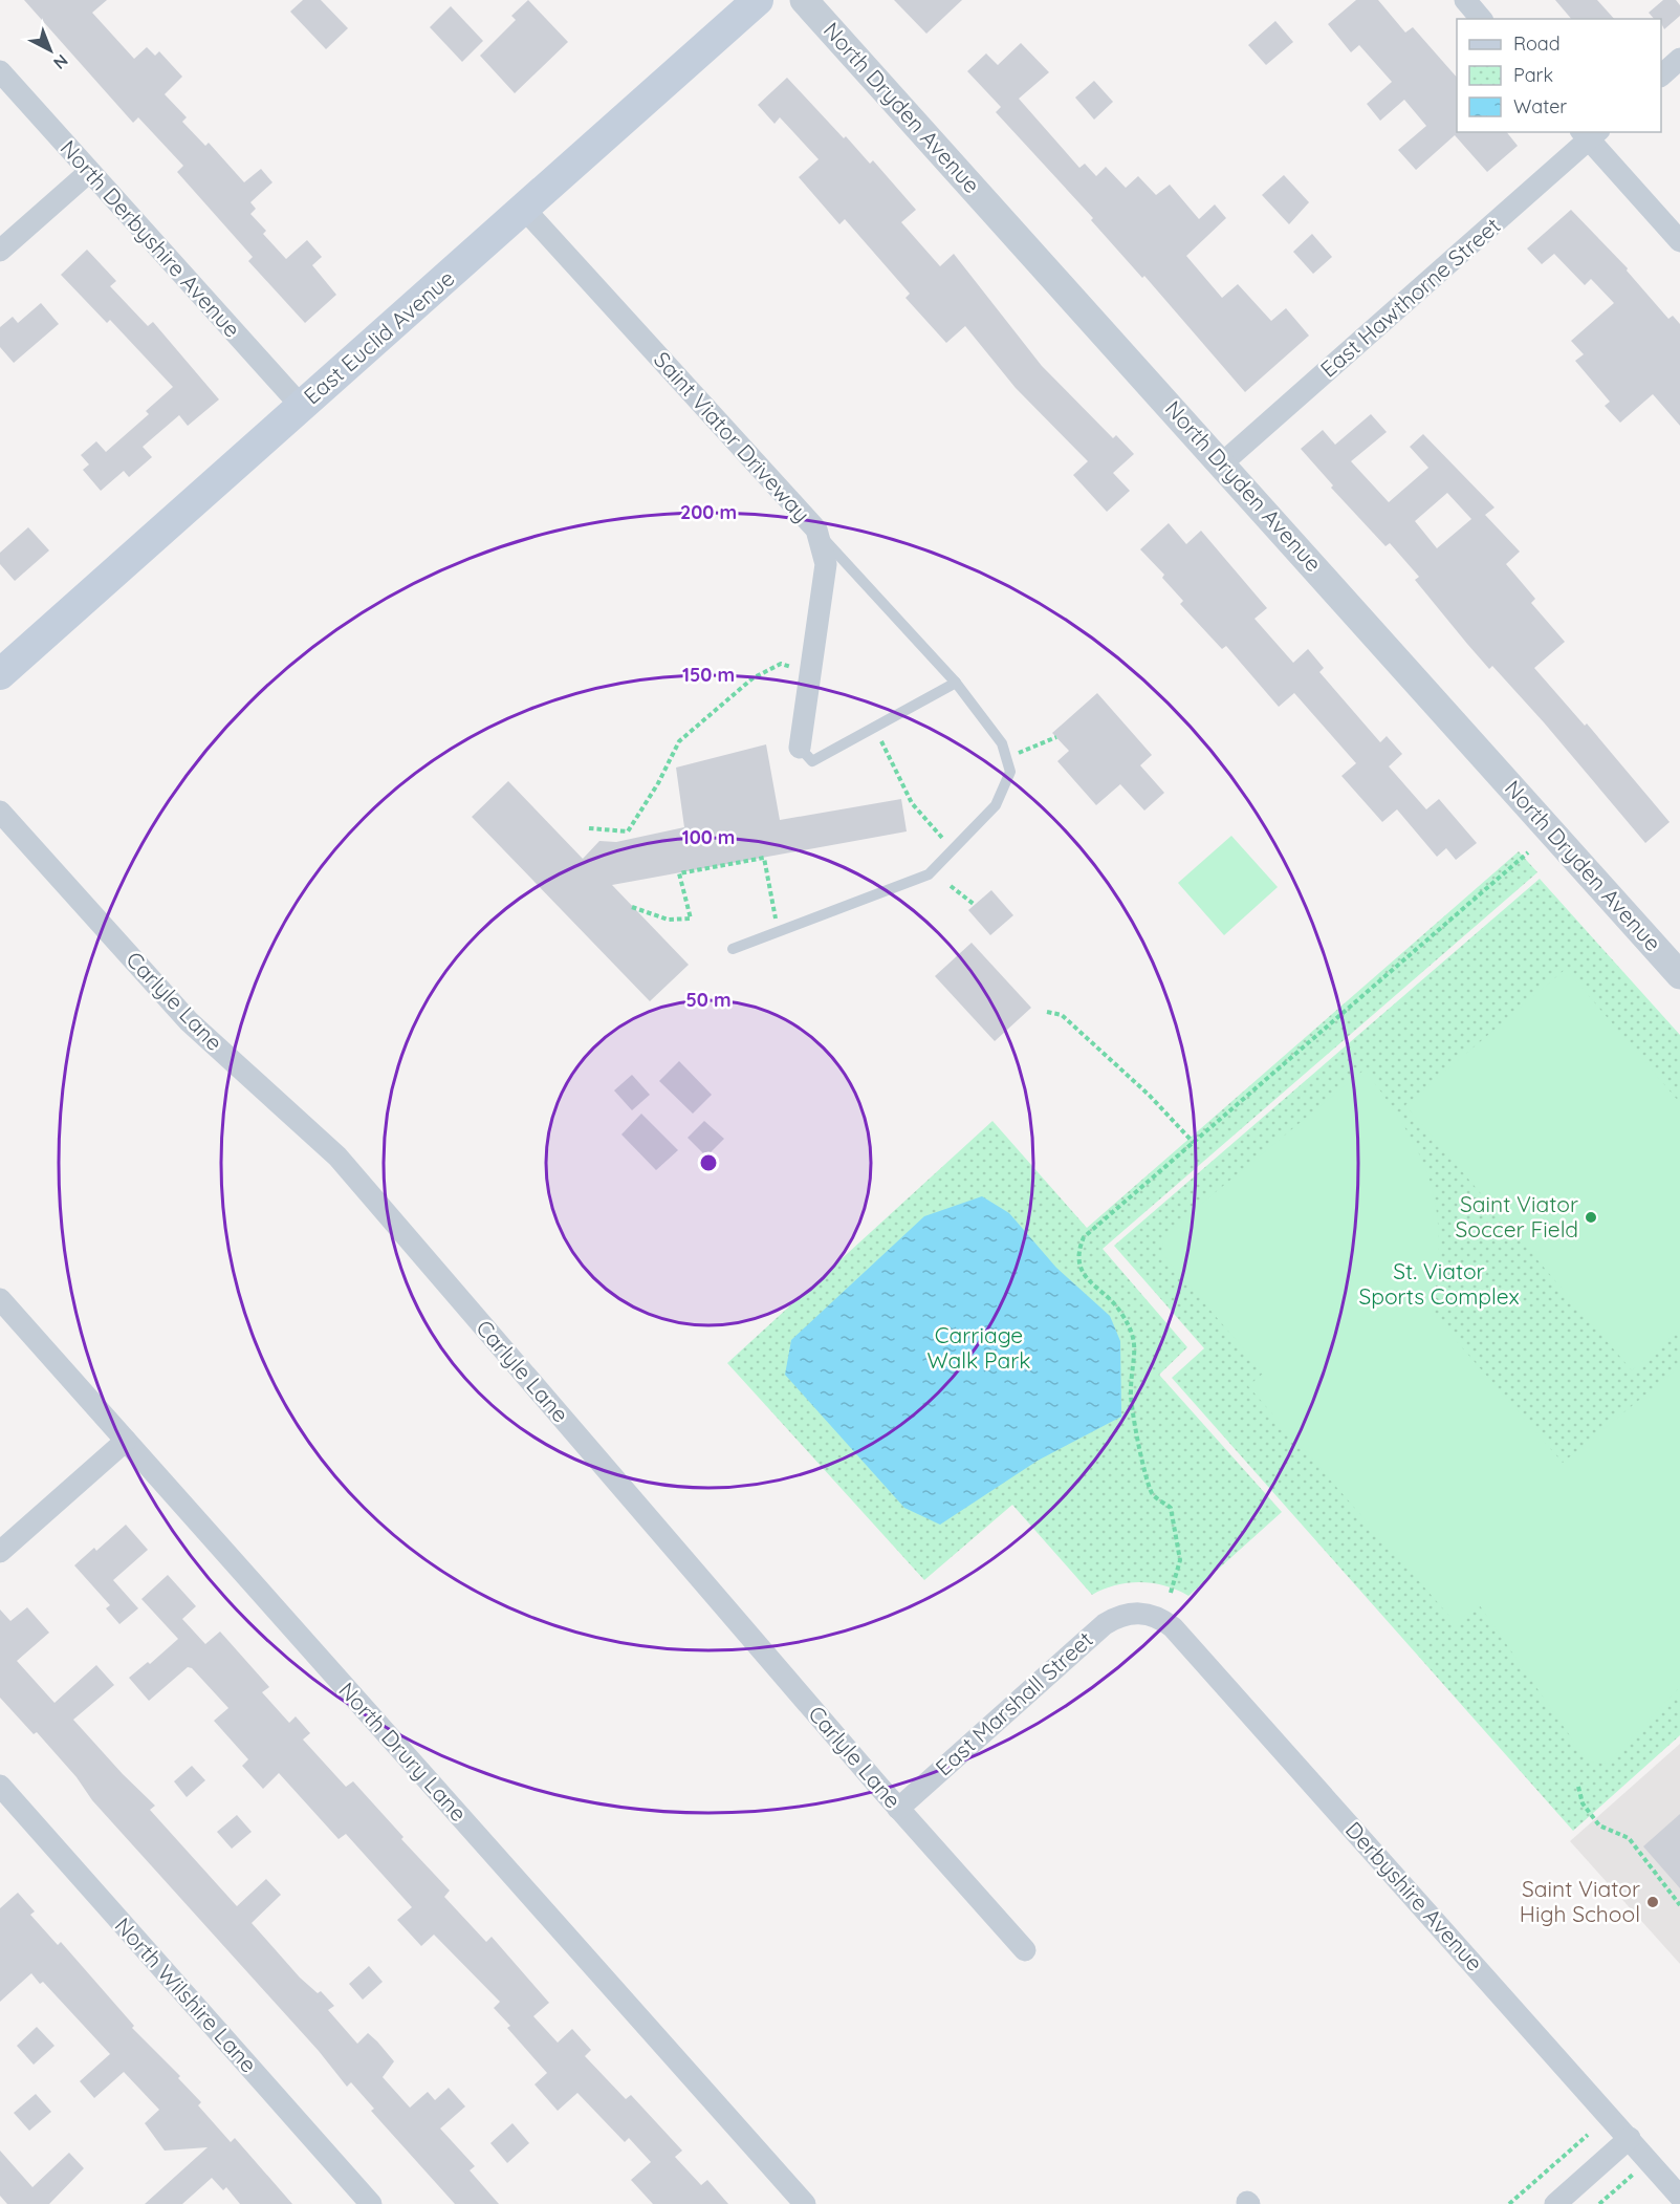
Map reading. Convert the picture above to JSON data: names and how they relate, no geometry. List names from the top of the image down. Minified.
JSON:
{"streets":{"main road":["East Euclid Avenue"],"street":["North Dryden Avenue","North Derbyshire Avenue","East Hawthorne Street","Saint Viator Driveway","Carlyle Lane","East Marshall Street","North Drury Lane","Derbyshire Avenue","North Wilshire Lane"]},"crossings":[["North Dryden Avenue","East Hawthorne Street"],["North Derbyshire Avenue","East Euclid Avenue"],["East Euclid Avenue","Saint Viator Driveway"],["Carlyle Lane","East Marshall Street"],["East Marshall Street","Derbyshire Avenue"]],"parks":["St. Viator Sports Complex","Carriage Walk Park"],"places":["Saint Viator Soccer Field","Saint Viator High School"],"legend":["Road","Park","Water"],"north":"bottom right","rings":["200 m","150 m","100 m","50 m"]}
